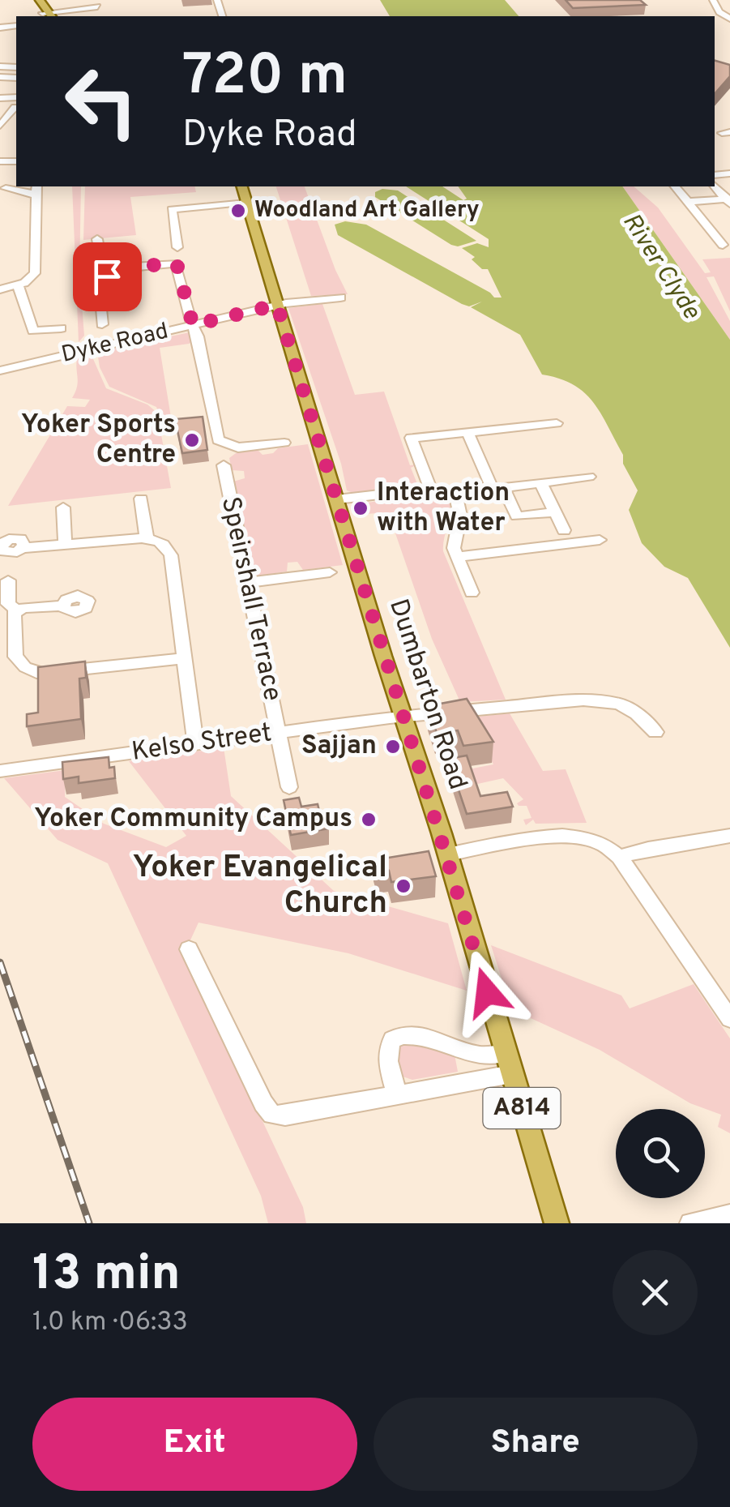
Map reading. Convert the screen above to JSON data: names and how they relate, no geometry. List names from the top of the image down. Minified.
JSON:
{"streets":{"main road":["Dumbarton Road","A814"],"street":["Dyke Road","Speirshall Terrace","Kelso Street"]},"crossings":[["Dyke Road","Dumbarton Road"],["Speirshall Terrace","Kelso Street"],["Dumbarton Road","Kelso Street"]],"water":["River Clyde"],"places":["Woodland Art Gallery","Yoker Sports Centre","Interaction with Water","Sajjan","Yoker Community Campus","Yoker Evangelical Church"],"page":{"turn":["720 m","Dyke Road"],"heading":["13 min","1.0 km · 06:33"],"buttons":["Exit","Share"]}}
